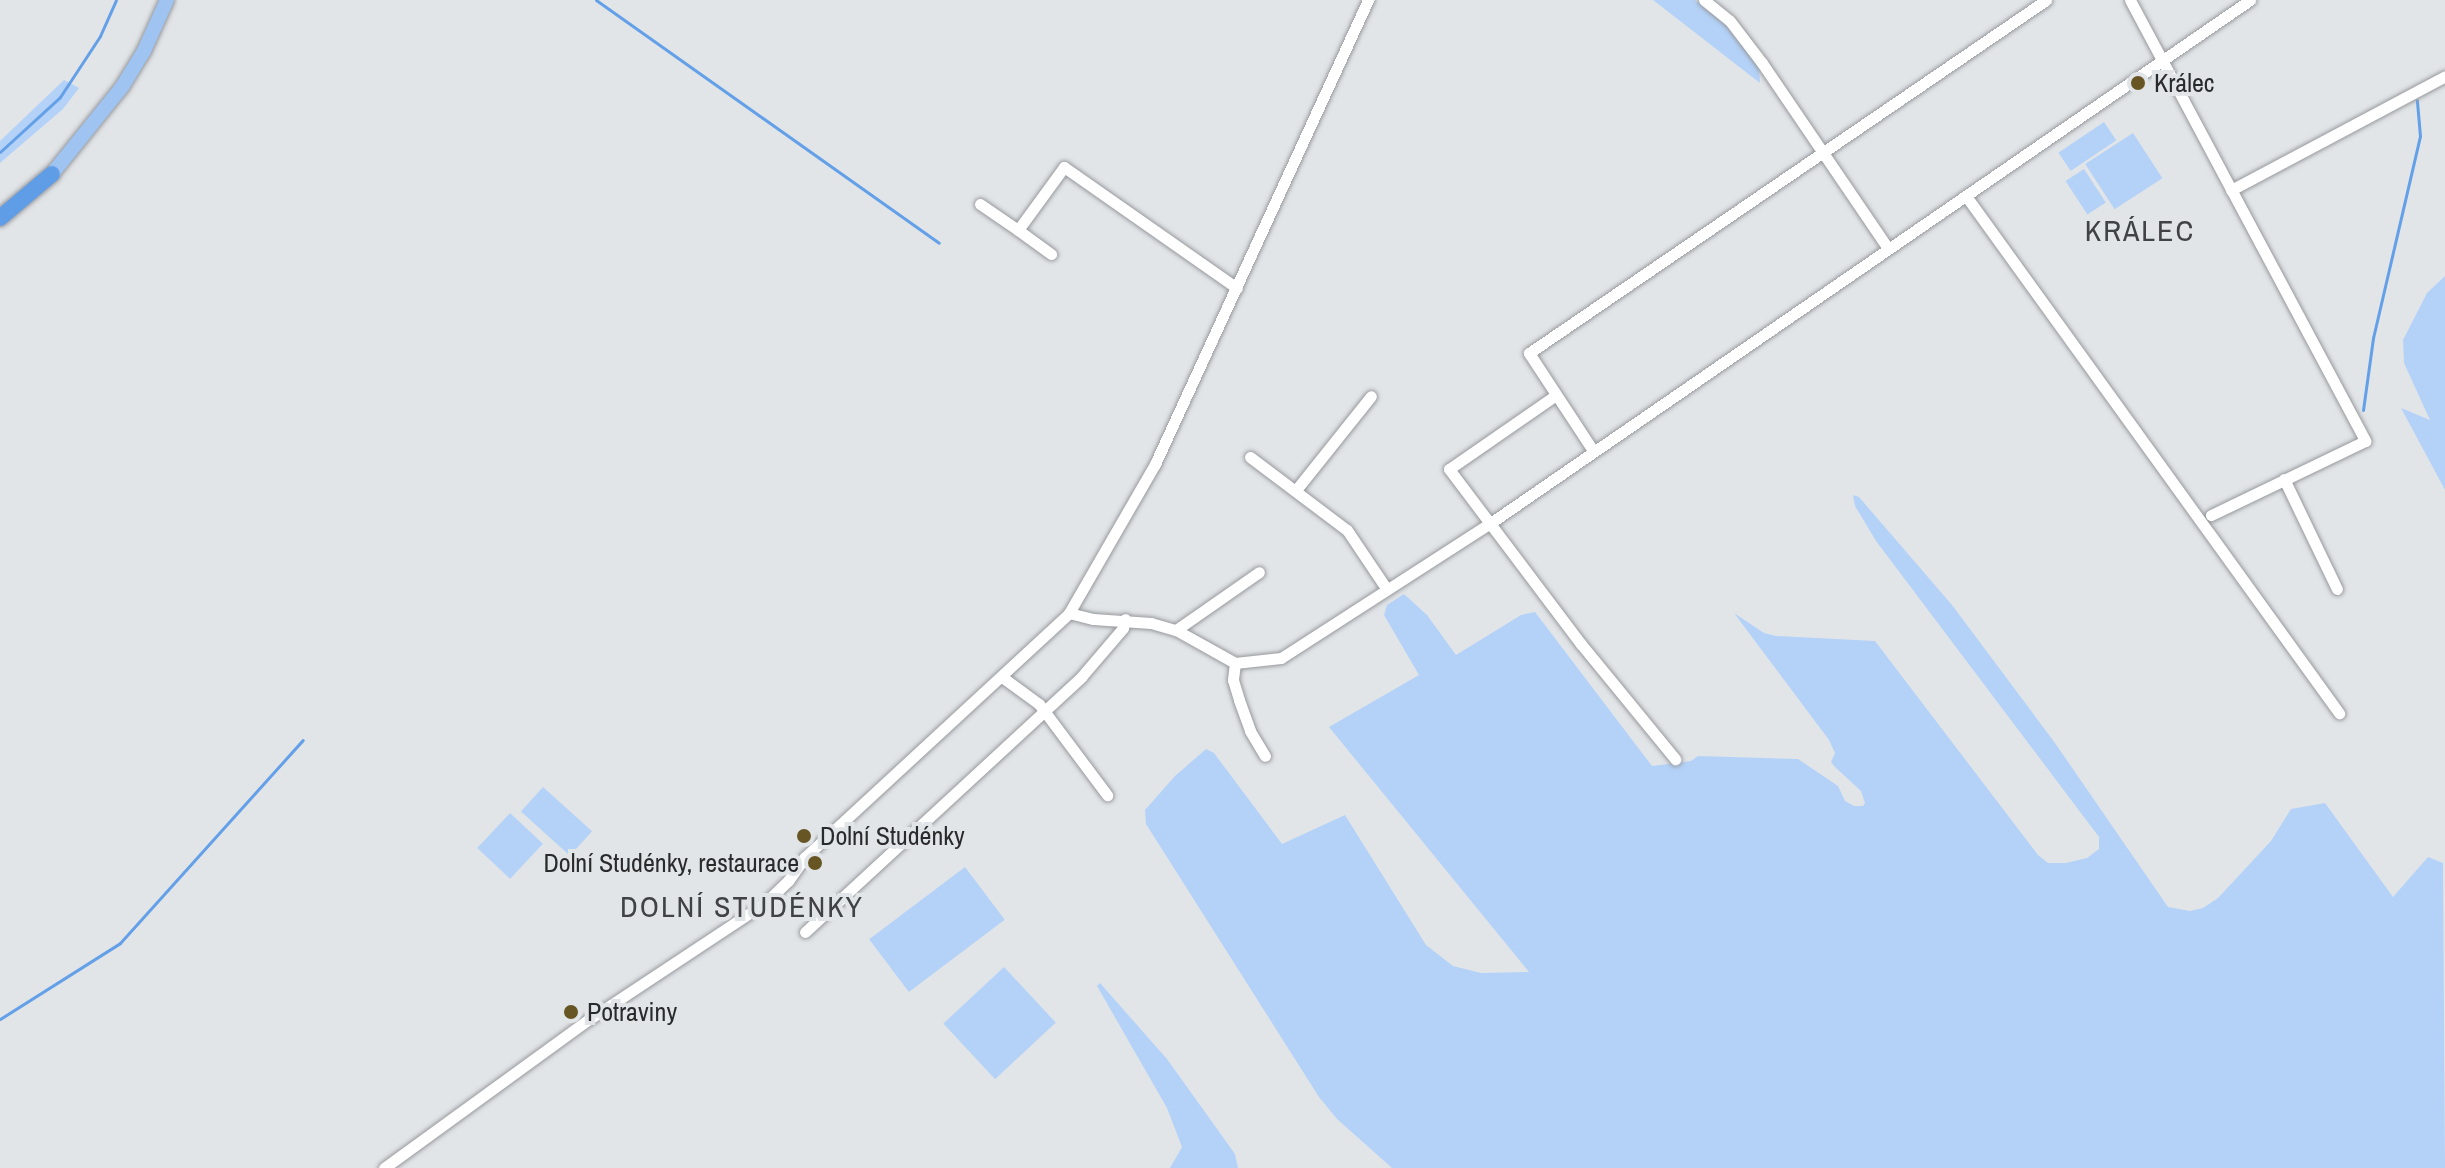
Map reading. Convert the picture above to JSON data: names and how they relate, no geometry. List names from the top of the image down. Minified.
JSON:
{"districts":["KRÁLEC","DOLNÍ STUDÉNKY"],"places":["Králec","Dolní Studénky","Dolní Studénky, restaurace","Potraviny"]}
